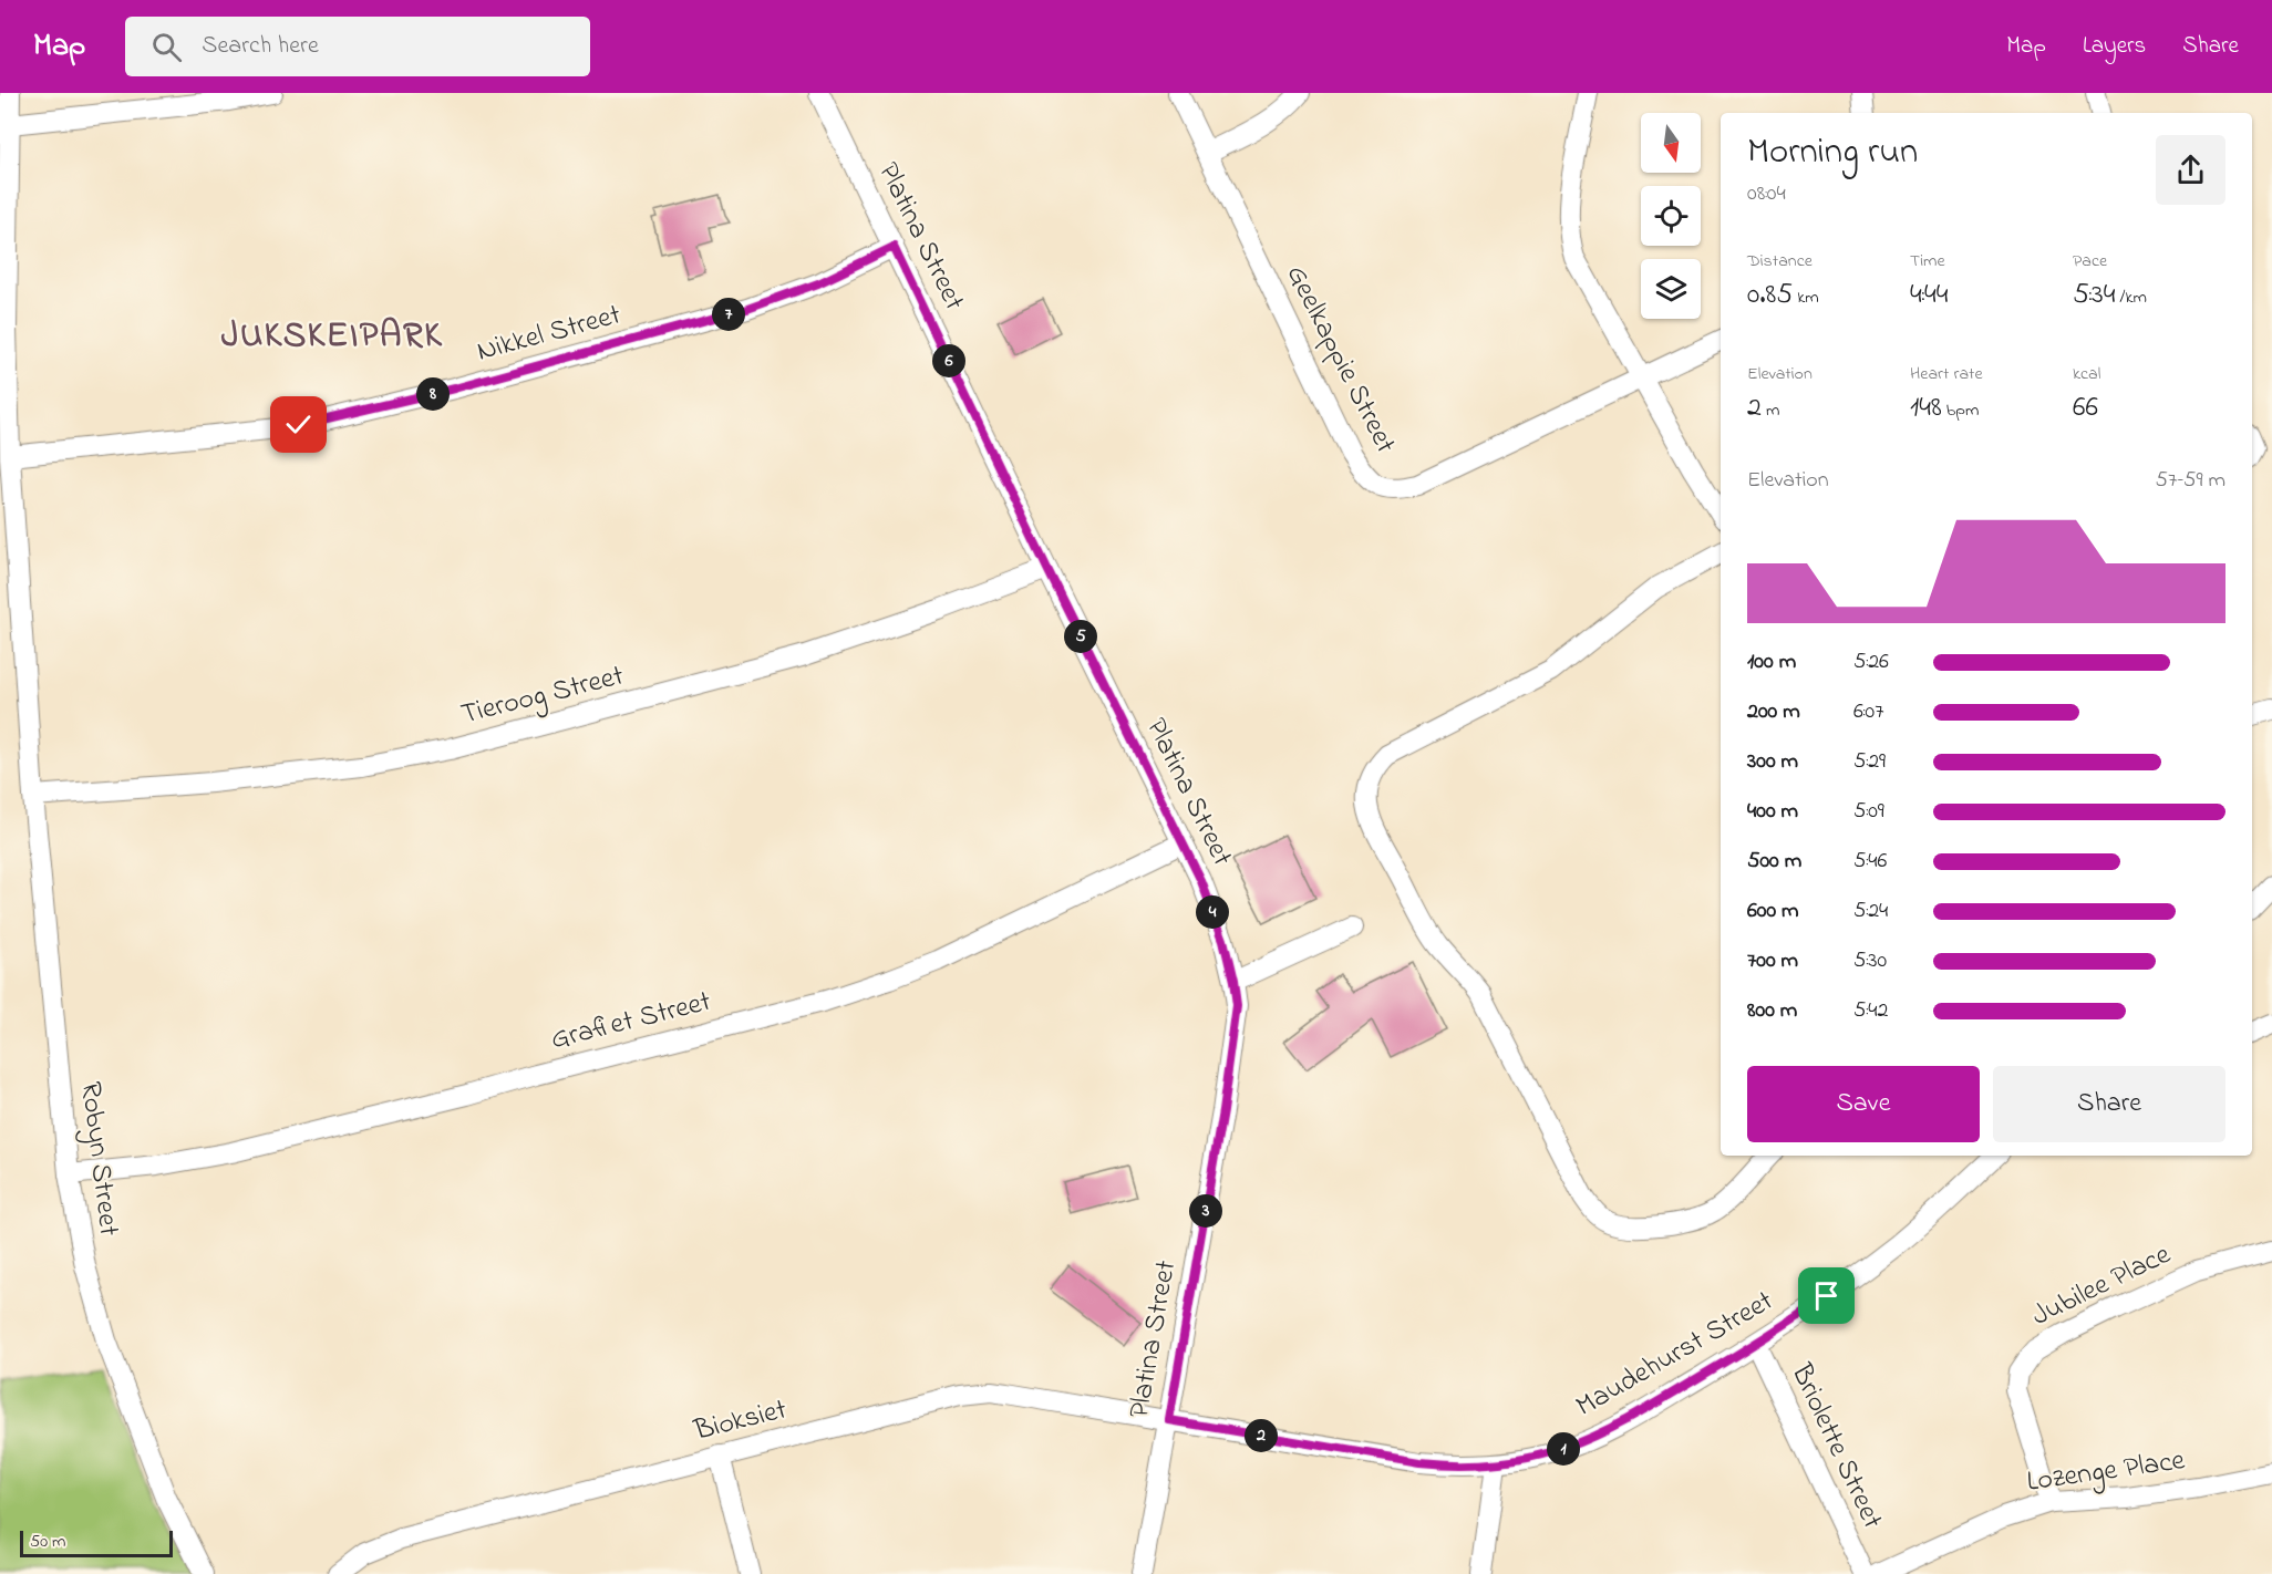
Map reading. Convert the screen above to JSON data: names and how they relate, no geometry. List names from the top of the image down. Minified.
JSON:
{"streets":{"street":["Platina Street","Nikkel Street","Geelkappie Street","Tieroog Street","Grafiet Street","Robyn Street","Jubilee Place","Maudehurst Street","Bioksiet","Briolette Street","Lozenge Place"]},"crossings":[["Platina Street","Nikkel Street"],["Platina Street","Tieroog Street"],["Platina Street","Grafiet Street"],["Platina Street","Maudehurst Street"],["Platina Street","Bioksiet"],["Nikkel Street","Robyn Street"],["Tieroog Street","Robyn Street"],["Grafiet Street","Robyn Street"],["Jubilee Place","Lozenge Place"],["Maudehurst Street","Bioksiet"],["Maudehurst Street","Briolette Street"]],"districts":["JUKSKEIPARK"],"scale_bar":"50 m","north":"bottom","page":{"header":"Map","search":"Search here","nav":["Map","Layers","Share"],"heading":["Morning run","08:04"],"stats":[["Distance","0.85 km"],["Time","4:44"],["Pace","5:34 /km"],["Elevation","2 m"],["Heart rate","148 bpm"],["kcal","66"]],"pins":["7","6","8","5","4","3","2","1"],"chart":["Elevation","57–59 m"],"list":[{"name":"100 m","note":"5:26"},{"name":"200 m","note":"6:07"},{"name":"300 m","note":"5:29"},{"name":"400 m","note":"5:09"},{"name":"500 m","note":"5:46"},{"name":"600 m","note":"5:24"},{"name":"700 m","note":"5:30"},{"name":"800 m","note":"5:42"}],"buttons":["Save","Share"],"scale":"50 m"}}
